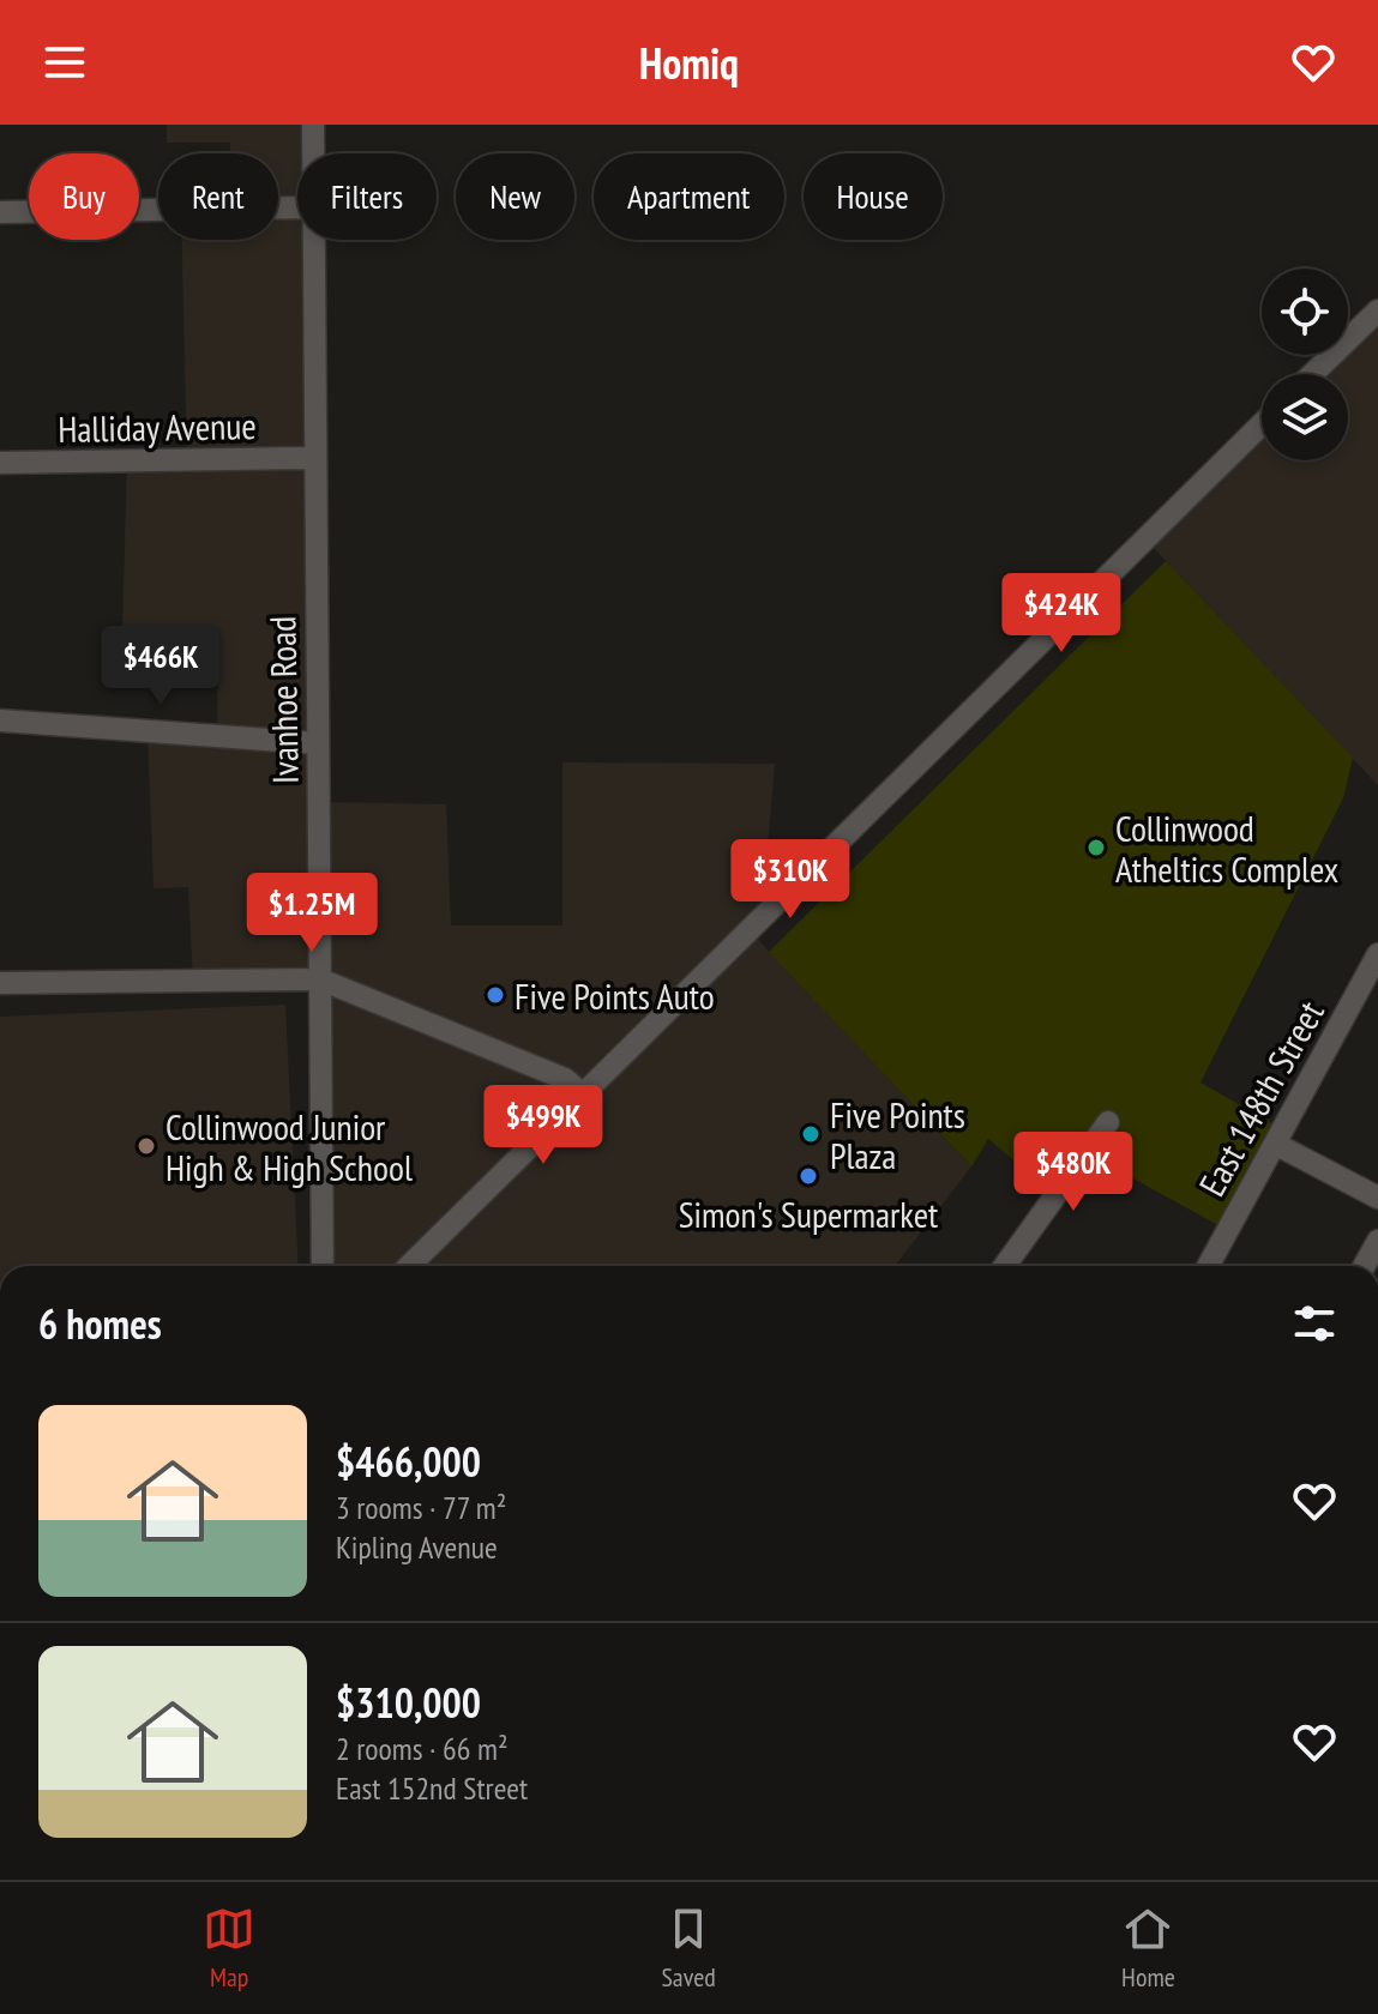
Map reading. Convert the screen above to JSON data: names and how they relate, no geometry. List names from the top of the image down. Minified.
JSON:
{"streets":{"street":["Halliday Avenue","Ivanhoe Road","East 148th Street"]},"crossings":[["Halliday Avenue","Ivanhoe Road"]],"places":["Collinwood Atheltics Complex","Five Points Auto","Five Points Plaza","Collinwood Junior High & High School","Simon's Supermarket"],"page":{"header":"Homiq","chip":["Buy","Rent","Filters","New","Apartment","House"],"price":["$424K","$466K","$310K","$1.25M","$499K","$480K"],"heading":"6 homes","list":[{"name":"$466,000","note":"3 rooms · 77 m² · Kipling Avenue"},{"name":"$310,000","note":"2 rooms · 66 m² · East 152nd Street"}],"tabs":["Map","Saved","Home"]}}
